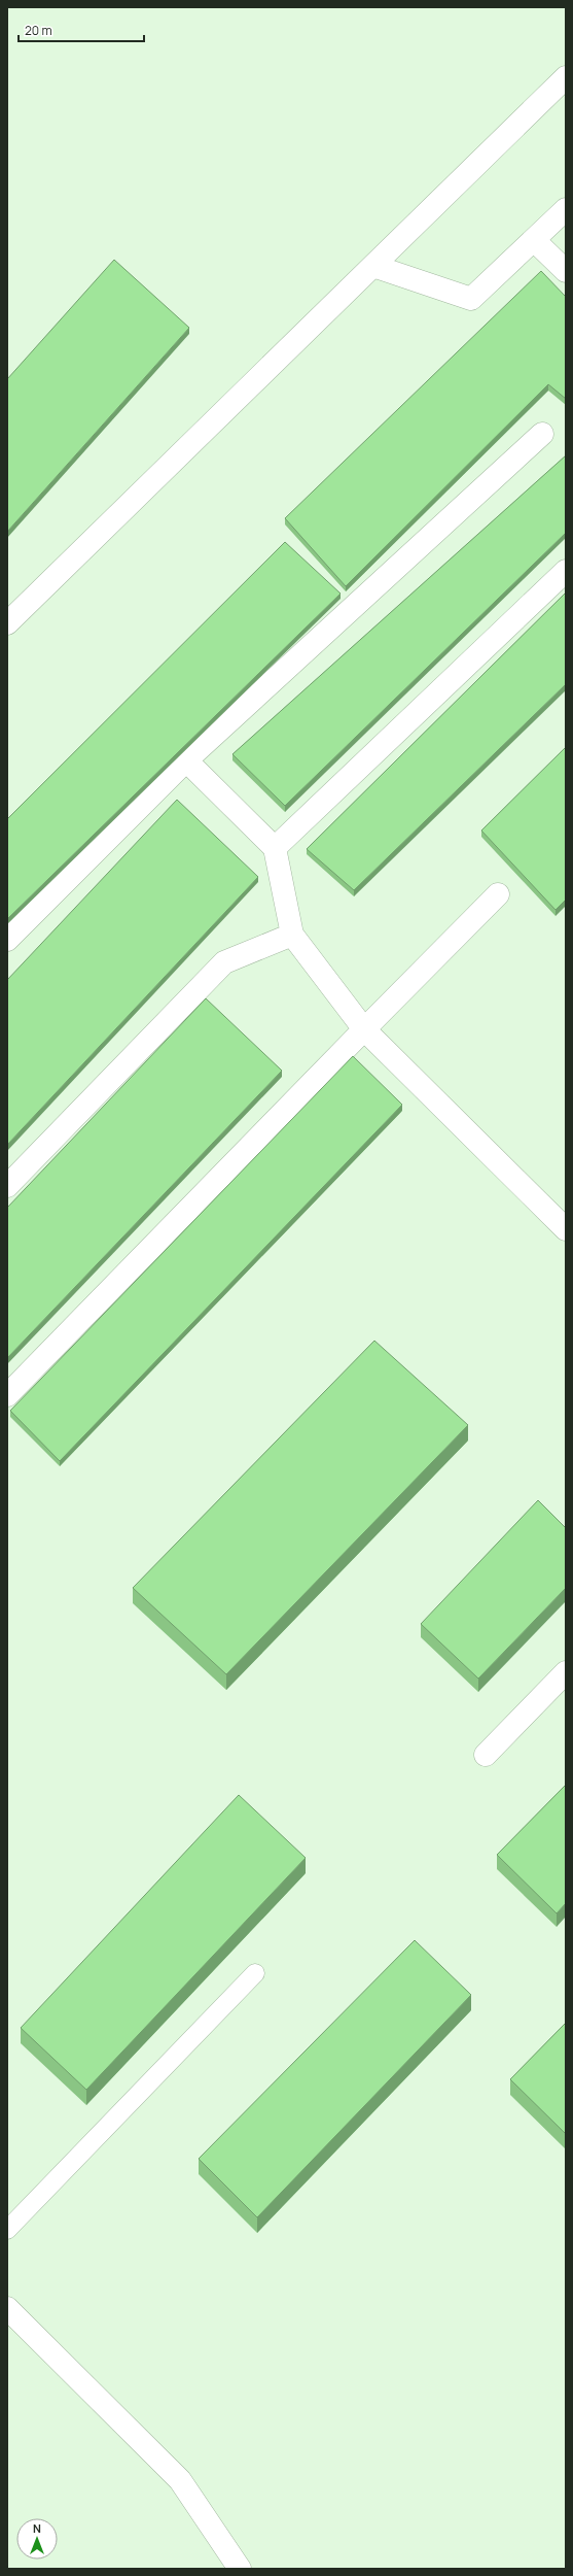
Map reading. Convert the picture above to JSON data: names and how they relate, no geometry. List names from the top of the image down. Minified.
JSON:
{"scale_bar":"20 m","north":"top"}
